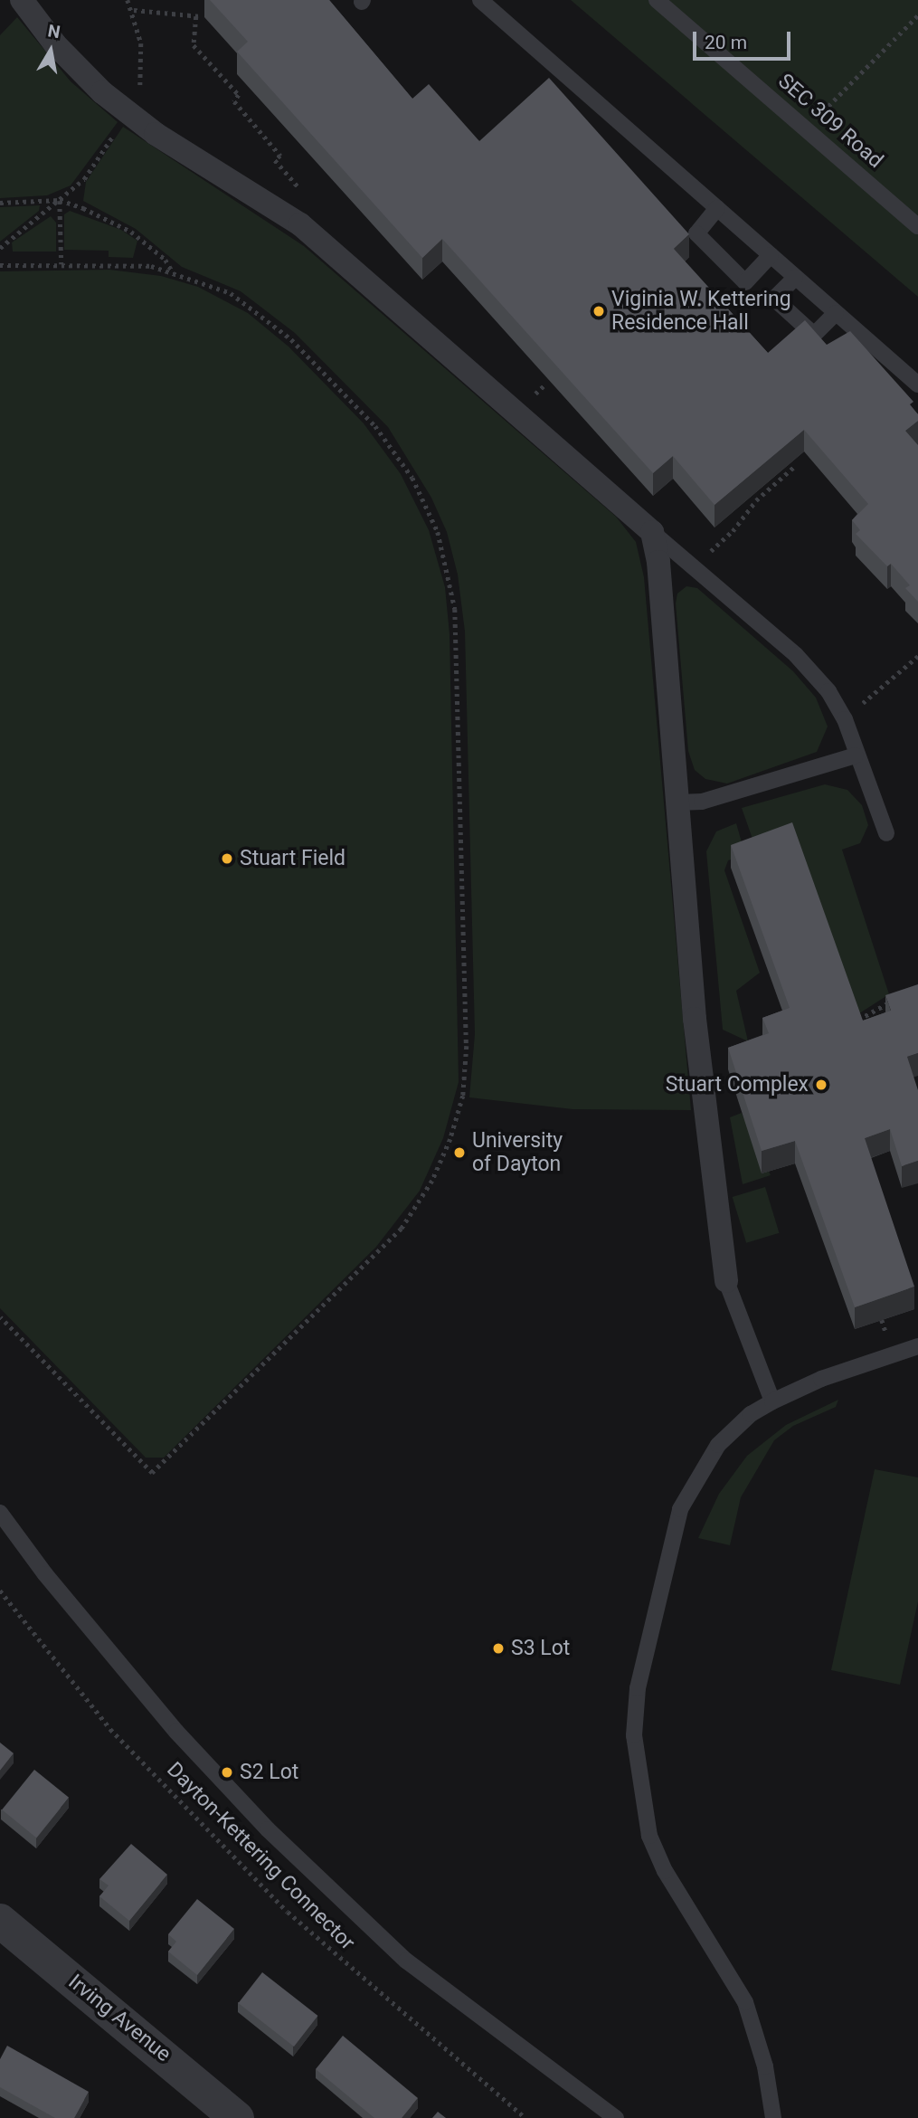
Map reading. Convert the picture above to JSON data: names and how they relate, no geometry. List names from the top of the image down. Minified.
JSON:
{"streets":{"street":["Irving Avenue"],"lane":["SEC 309 Road"],"path":["Dayton-Kettering Connector"]},"places":["Viginia W. Kettering Residence Hall","Stuart Field","Stuart Complex","University of Dayton","S3 Lot","S2 Lot"],"scale_bar":"20 m","north":"top"}
